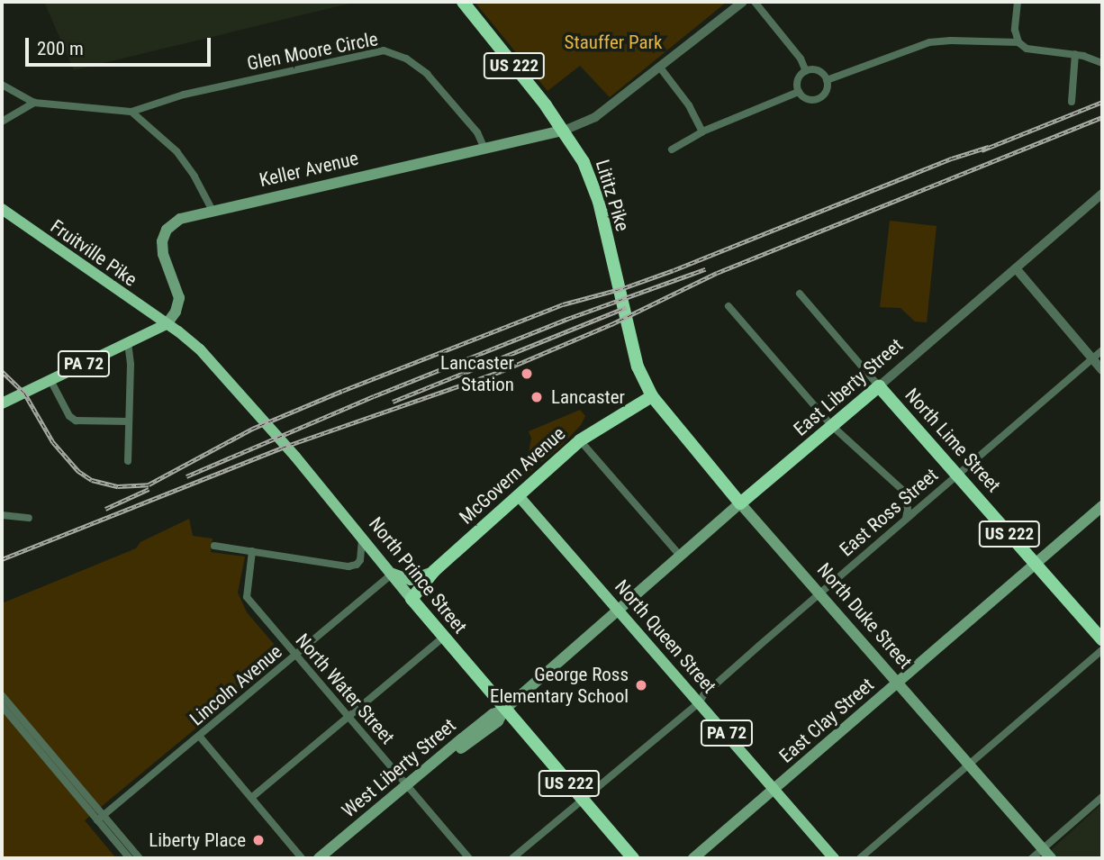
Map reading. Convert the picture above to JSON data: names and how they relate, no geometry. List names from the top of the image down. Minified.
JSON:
{"streets":{"highway":["US 222","Lititz Pike","East Liberty Street","North Lime Street","McGovern Avenue","North Prince Street","North Duke Street"],"main road":["Keller Avenue","Fruitville Pike","PA 72","North Queen Street","East Clay Street","West Liberty Street"],"street":["Glen Moore Circle","East Ross Street","Lincoln Avenue","North Water Street"]},"crossings":[["Glen Moore Circle","Keller Avenue"],["Keller Avenue","Lititz Pike"],["Keller Avenue","Fruitville Pike"],["Keller Avenue","PA 72"],["Keller Avenue","North Prince Street"],["Lititz Pike","McGovern Avenue"],["Lititz Pike","North Duke Street"],["Fruitville Pike","PA 72"],["Fruitville Pike","North Prince Street"],["PA 72","North Prince Street"],["East Liberty Street","North Lime Street"],["East Liberty Street","North Duke Street"],["East Liberty Street","North Queen Street"],["East Liberty Street","West Liberty Street"],["North Lime Street","East Ross Street"],["North Lime Street","East Clay Street"],["McGovern Avenue","North Prince Street"],["McGovern Avenue","North Duke Street"],["McGovern Avenue","North Queen Street"],["East Ross Street","North Prince Street"],["East Ross Street","North Duke Street"],["East Ross Street","North Queen Street"],["North Prince Street","Lincoln Avenue"],["North Prince Street","West Liberty Street"],["North Duke Street","East Clay Street"],["North Queen Street","East Clay Street"],["North Queen Street","West Liberty Street"],["Lincoln Avenue","North Water Street"],["North Water Street","West Liberty Street"]],"parks":["Stauffer Park"],"places":["Lancaster Station","Lancaster","George Ross Elementary School","Liberty Place"],"scale_bar":"200 m"}
